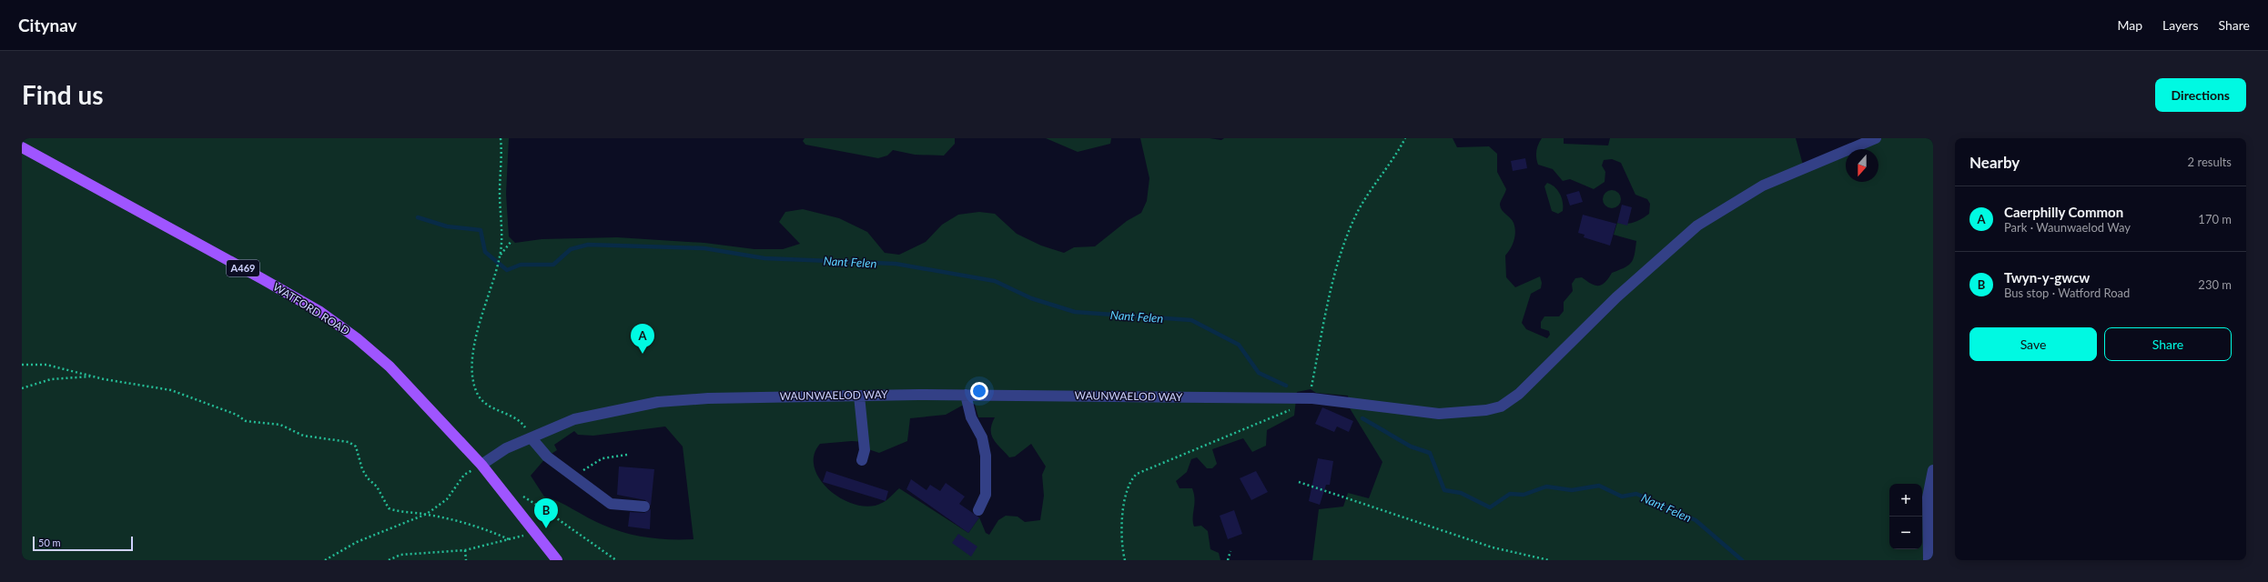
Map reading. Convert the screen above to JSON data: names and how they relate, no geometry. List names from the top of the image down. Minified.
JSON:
{"streets":{"main road":["A469","WATFORD ROAD"],"street":["WAUNWAELOD WAY"]},"crossings":[["WATFORD ROAD","WAUNWAELOD WAY"]],"water":["Nant Felen"],"scale_bar":"50 m","north":"bottom","page":{"header":"Citynav","nav":["Map","Layers","Share"],"buttons":["Directions",["Save","Share"]],"title":"Find us","heading":["Nearby","2 results"],"list":[{"mark":"A","name":"Caerphilly Common","note":"Park · Waunwaelod Way","value":"170 m"},{"mark":"B","name":"Twyn-y-gwcw","note":"Bus stop · Watford Road","value":"230 m"}],"pins":["A","B"],"map_buttons":["+","−"],"scale":"50 m"}}
